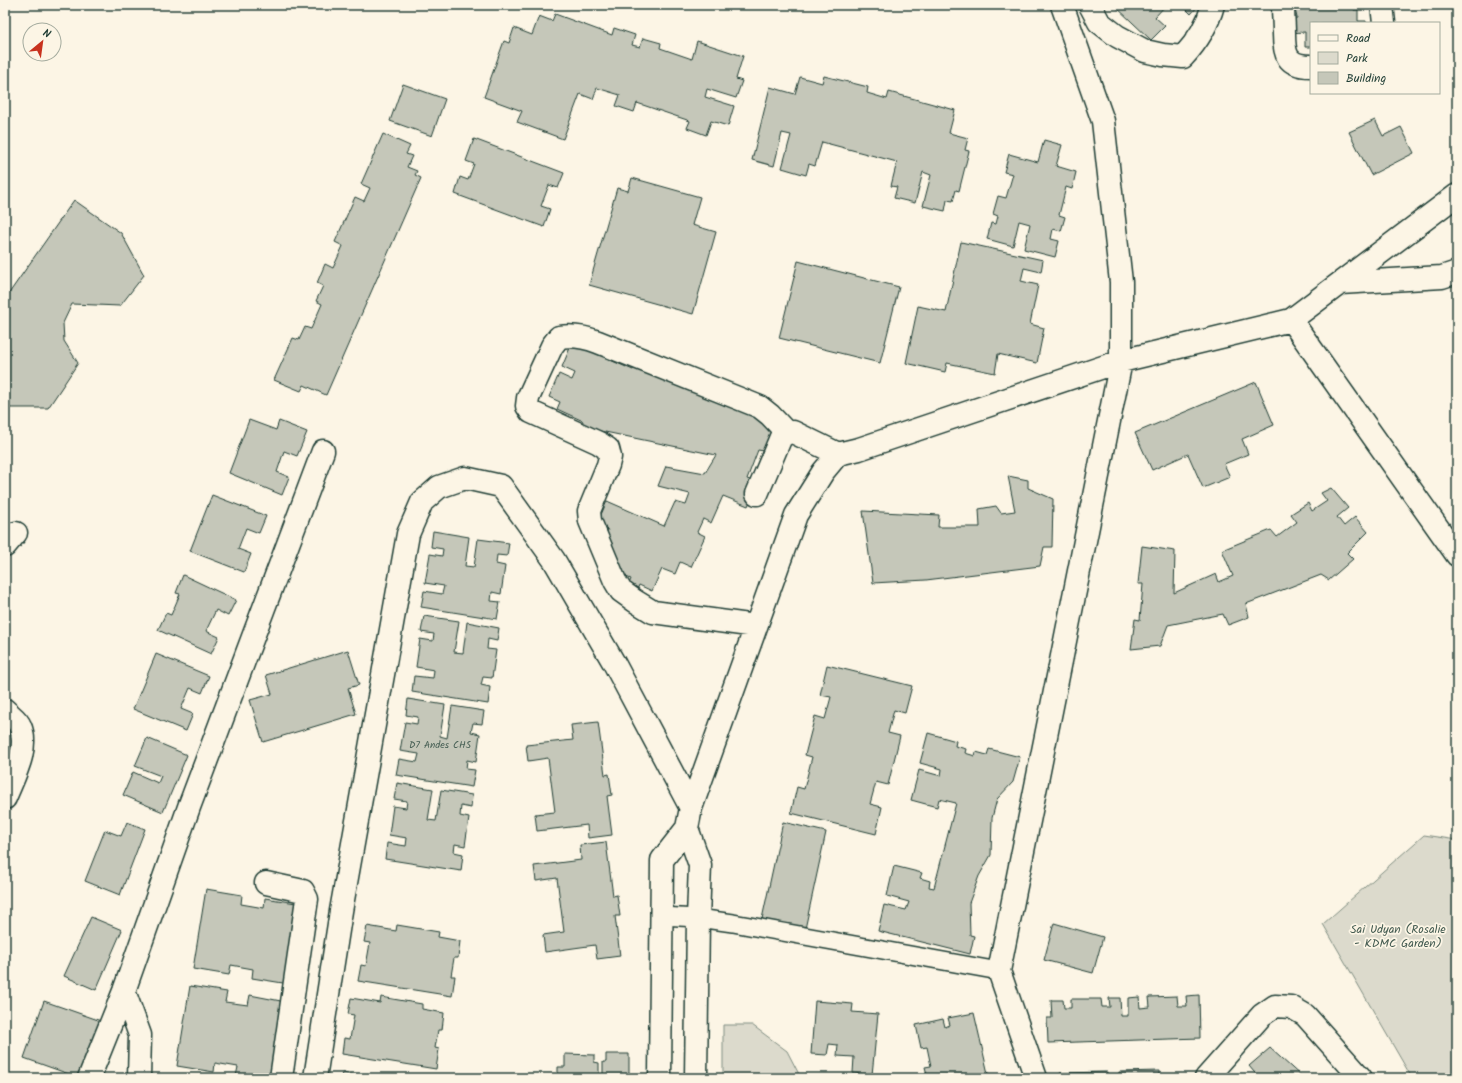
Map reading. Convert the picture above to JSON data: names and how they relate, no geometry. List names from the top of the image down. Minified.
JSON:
{"parks":["Sai Udyan (Rosalie - KDMC Garden)"],"house_numbers":["D7 Andes CHS"],"legend":["Road","Park","Building"],"north":"top right"}
